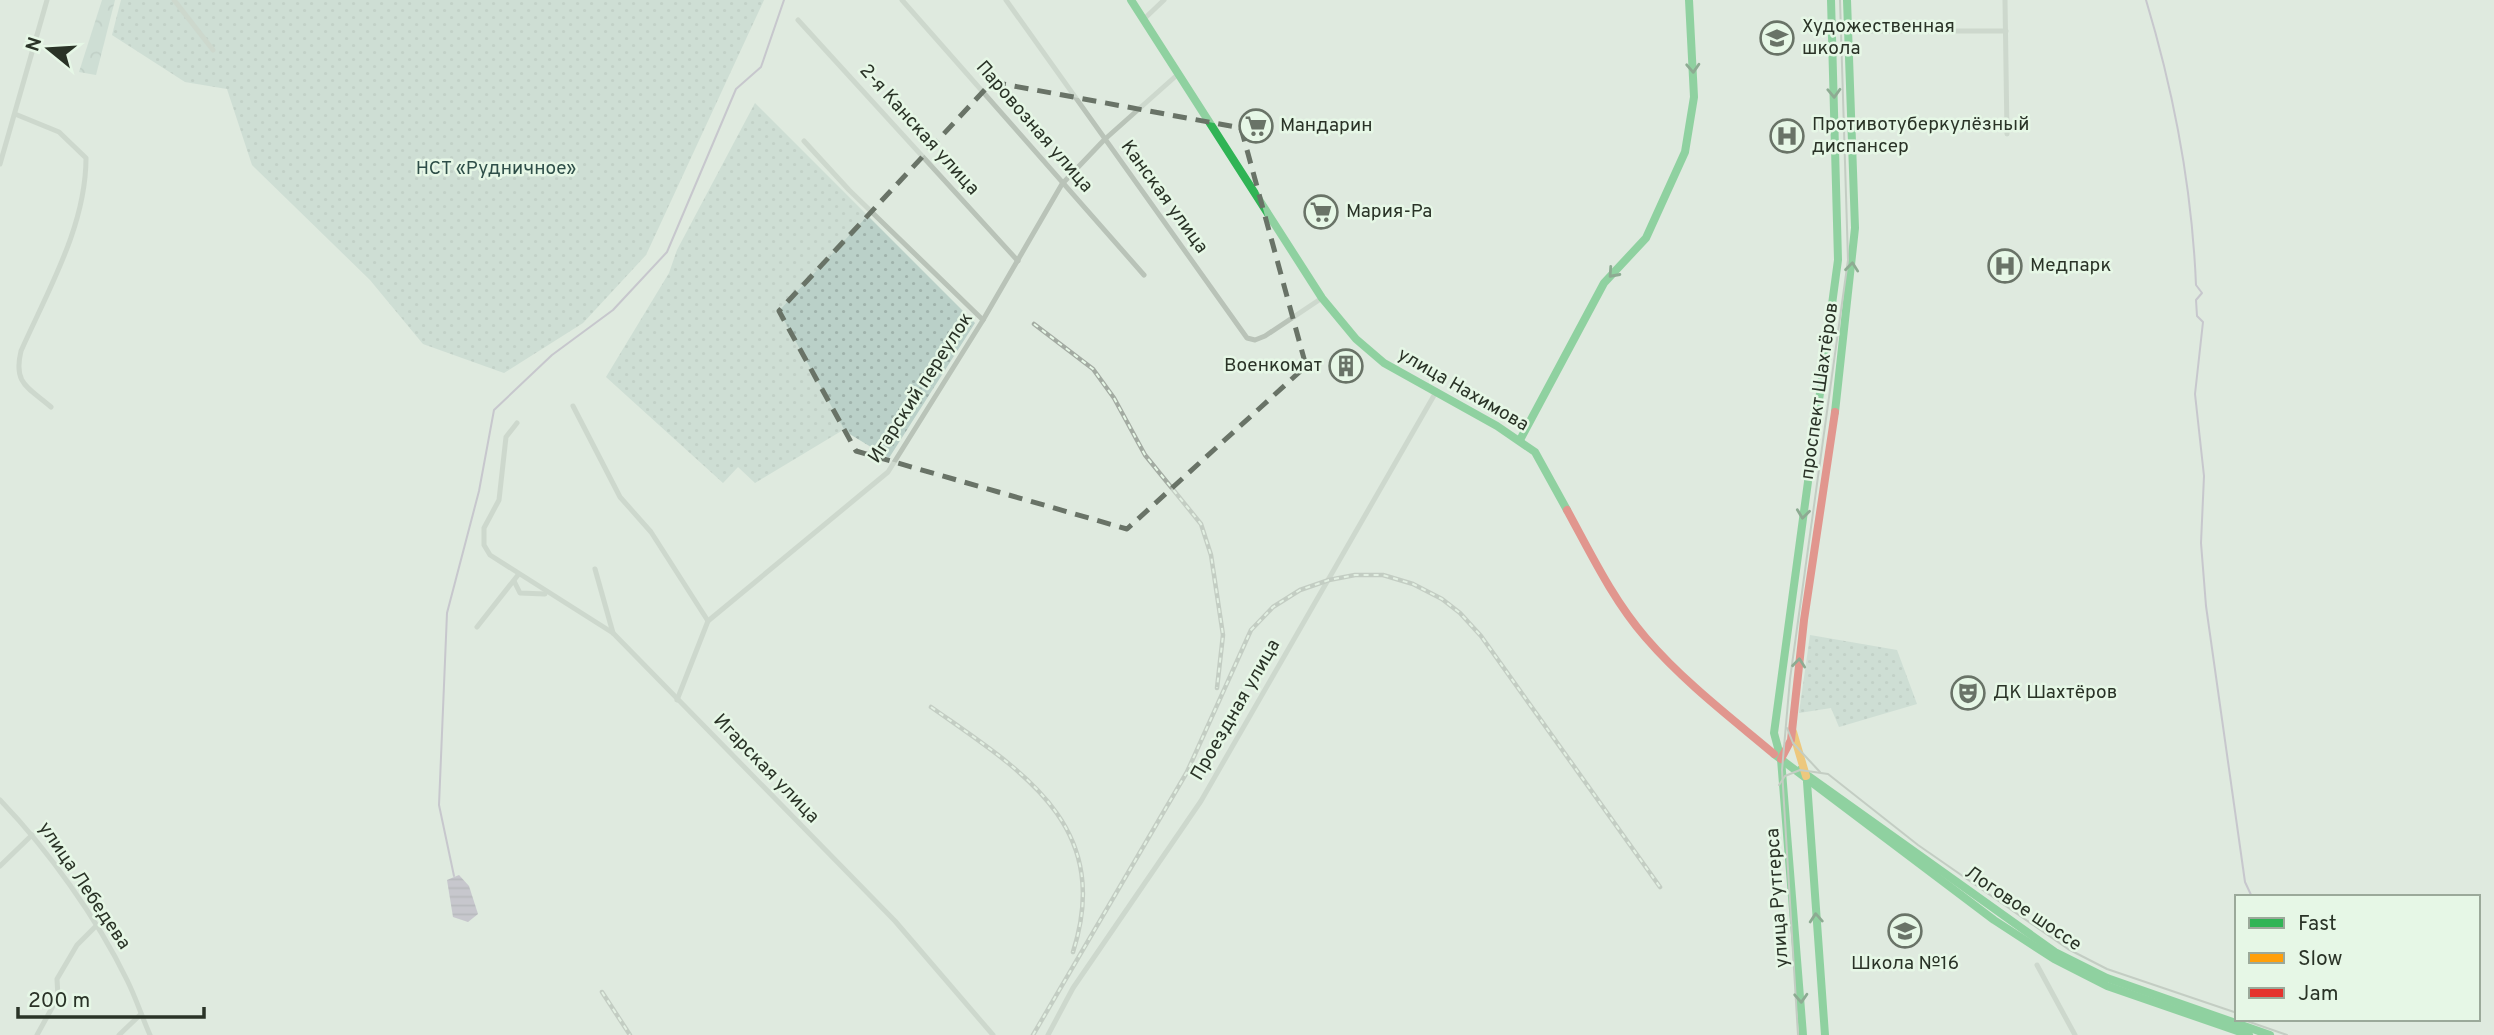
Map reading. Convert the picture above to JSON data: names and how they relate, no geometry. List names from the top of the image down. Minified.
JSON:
{"streets":{"main road":["улица Нахимова","проспект Шахтёров","улица Рутгерса","Логовое шоссе"],"street":["Паровозная улица","2-я Канская улица","Канская улица","Игарский переулок","Проездная улица","Игарская улица","улица Лебедева"]},"crossings":[["Паровозная улица","Игарский переулок"],["2-я Канская улица","Игарский переулок"],["Канская улица","Игарский переулок"],["Канская улица","улица Нахимова"],["Игарский переулок","улица Нахимова"],["Игарский переулок","Игарская улица"],["улица Нахимова","проспект Шахтёров"],["улица Нахимова","Проездная улица"],["улица Нахимова","улица Рутгерса"],["улица Нахимова","Логовое шоссе"],["проспект Шахтёров","улица Рутгерса"],["проспект Шахтёров","Логовое шоссе"],["улица Рутгерса","Логовое шоссе"]],"parks":["НСТ «Рудничное»"],"places":{"school or university":["Художественная школа","Школа №16"],"supermarket":["Мандарин","Мария-Ра"],"hospital":["Противотуберкулёзный диспансер","Медпарк"],"building":["Военкомат"],"theatre":["ДК Шахтёров"]},"legend":["Fast","Slow","Jam"],"scale_bar":"200 m","north":"left"}
